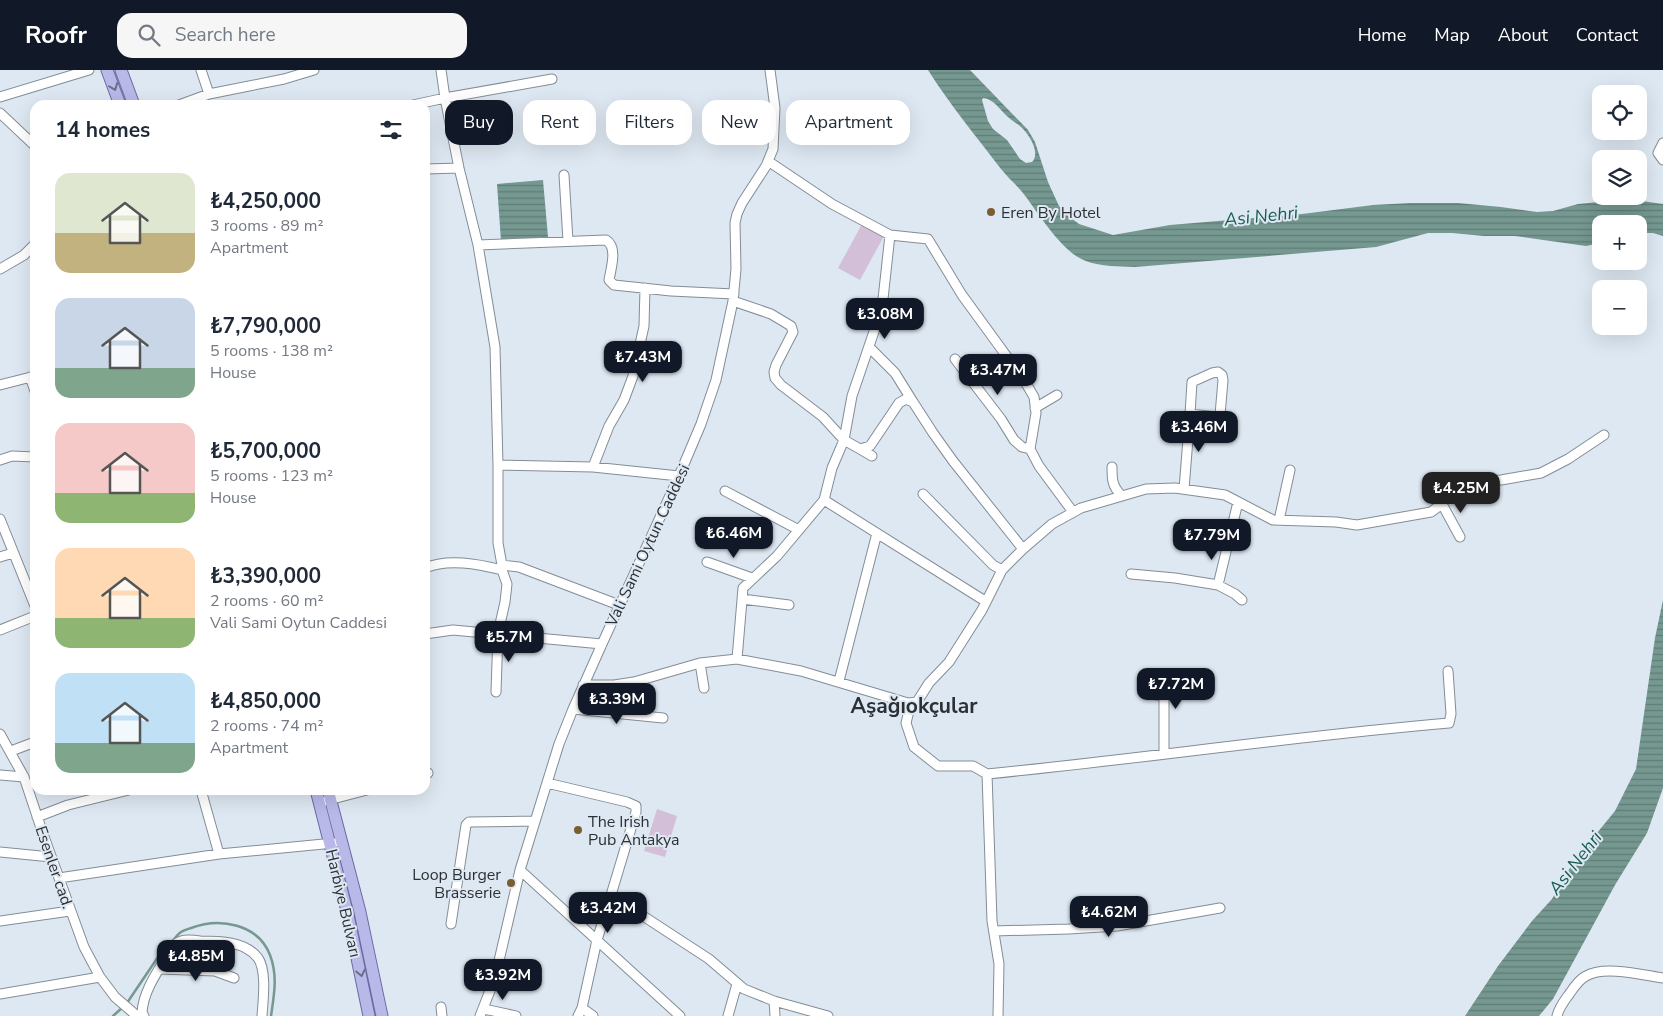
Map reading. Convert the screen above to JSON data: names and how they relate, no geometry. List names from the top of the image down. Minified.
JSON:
{"streets":{"main road":["Harbiye Bulvarı"],"street":["Vali Sami Oytun Caddesi","Esenler cad."]},"districts":["Aşağıokçular"],"water":["Asi Nehri"],"places":["Eren By Hotel","The Irish Pub Antakya","Loop Burger Brasserie"],"page":{"header":"Roofr","search":"Search here","nav":["Home","Map","About","Contact"],"map_buttons":["+","−"],"chip":["Buy","Rent","Filters","New","Apartment"],"heading":"14 homes","list":[{"name":"₺4,250,000","note":"3 rooms · 89 m² · Apartment"},{"name":"₺7,790,000","note":"5 rooms · 138 m² · House"},{"name":"₺5,700,000","note":"5 rooms · 123 m² · House"},{"name":"₺3,390,000","note":"2 rooms · 60 m² · Vali Sami Oytun Caddesi"},{"name":"₺4,850,000","note":"2 rooms · 74 m² · Apartment"}],"price":["₺3.08M","₺7.43M","₺3.47M","₺3.46M","₺4.25M","₺6.46M","₺7.79M","₺5.7M","₺7.72M","₺3.39M","₺3.42M","₺4.62M","₺4.85M","₺3.92M"]}}
